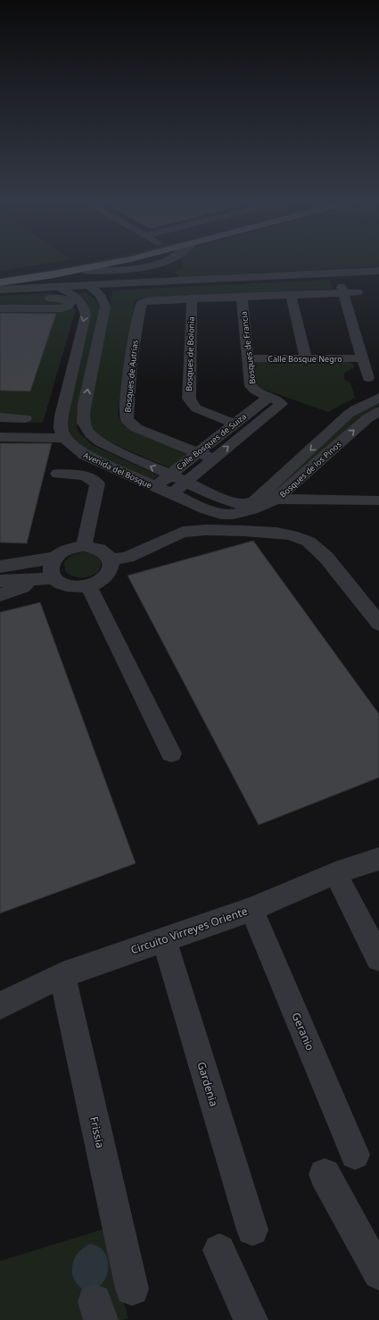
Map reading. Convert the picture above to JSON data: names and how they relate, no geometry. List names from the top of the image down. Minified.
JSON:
{"streets":{"street":["Bosques de Francia","Bosques de Bolonia","Calle Bosque Negro","Bosques de Autrias","Calle Bosques de Suiza","Bosques de los Pinos","Avenida del Bosque","Circuito Virreyes Oriente","Geranio","Gardenia","Frissia"]},"crossings":[["Bosques de Francia","Calle Bosque Negro"],["Bosques de Francia","Calle Bosques de Suiza"],["Bosques de Bolonia","Bosques de Autrias"],["Bosques de Bolonia","Calle Bosques de Suiza"],["Bosques de Autrias","Calle Bosques de Suiza"],["Calle Bosques de Suiza","Avenida del Bosque"],["Bosques de los Pinos","Avenida del Bosque"],["Circuito Virreyes Oriente","Geranio"],["Circuito Virreyes Oriente","Gardenia"],["Circuito Virreyes Oriente","Frissia"]],"one_way":["Avenida del Bosque"]}
